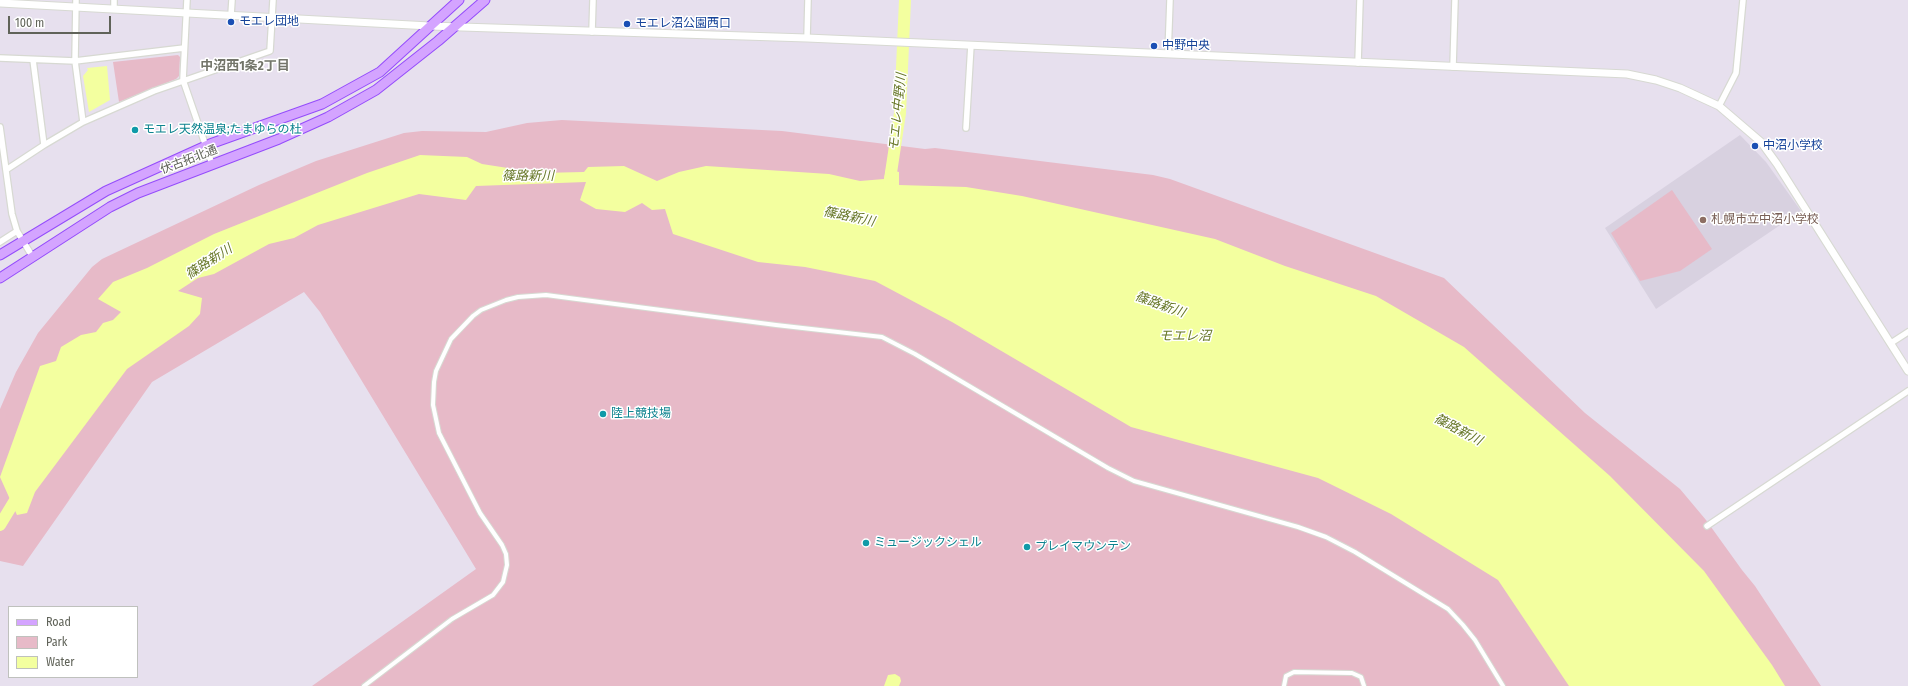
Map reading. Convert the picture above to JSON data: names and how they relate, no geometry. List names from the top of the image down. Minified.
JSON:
{"streets":{"main road":["伏古拓北通"]},"districts":["中沼西1条2丁目"],"water":["モエレ中野川","篠路新川","モエレ沼"],"places":["モエレ団地","モエレ沼公園西口","中野中央","モエレ天然温泉;たまゆらの杜","中沼小学校","札幌市立中沼小学校","陸上競技場","ミュージックシェル","プレイマウンテン"],"legend":["Road","Park","Water"],"scale_bar":"100 m"}
